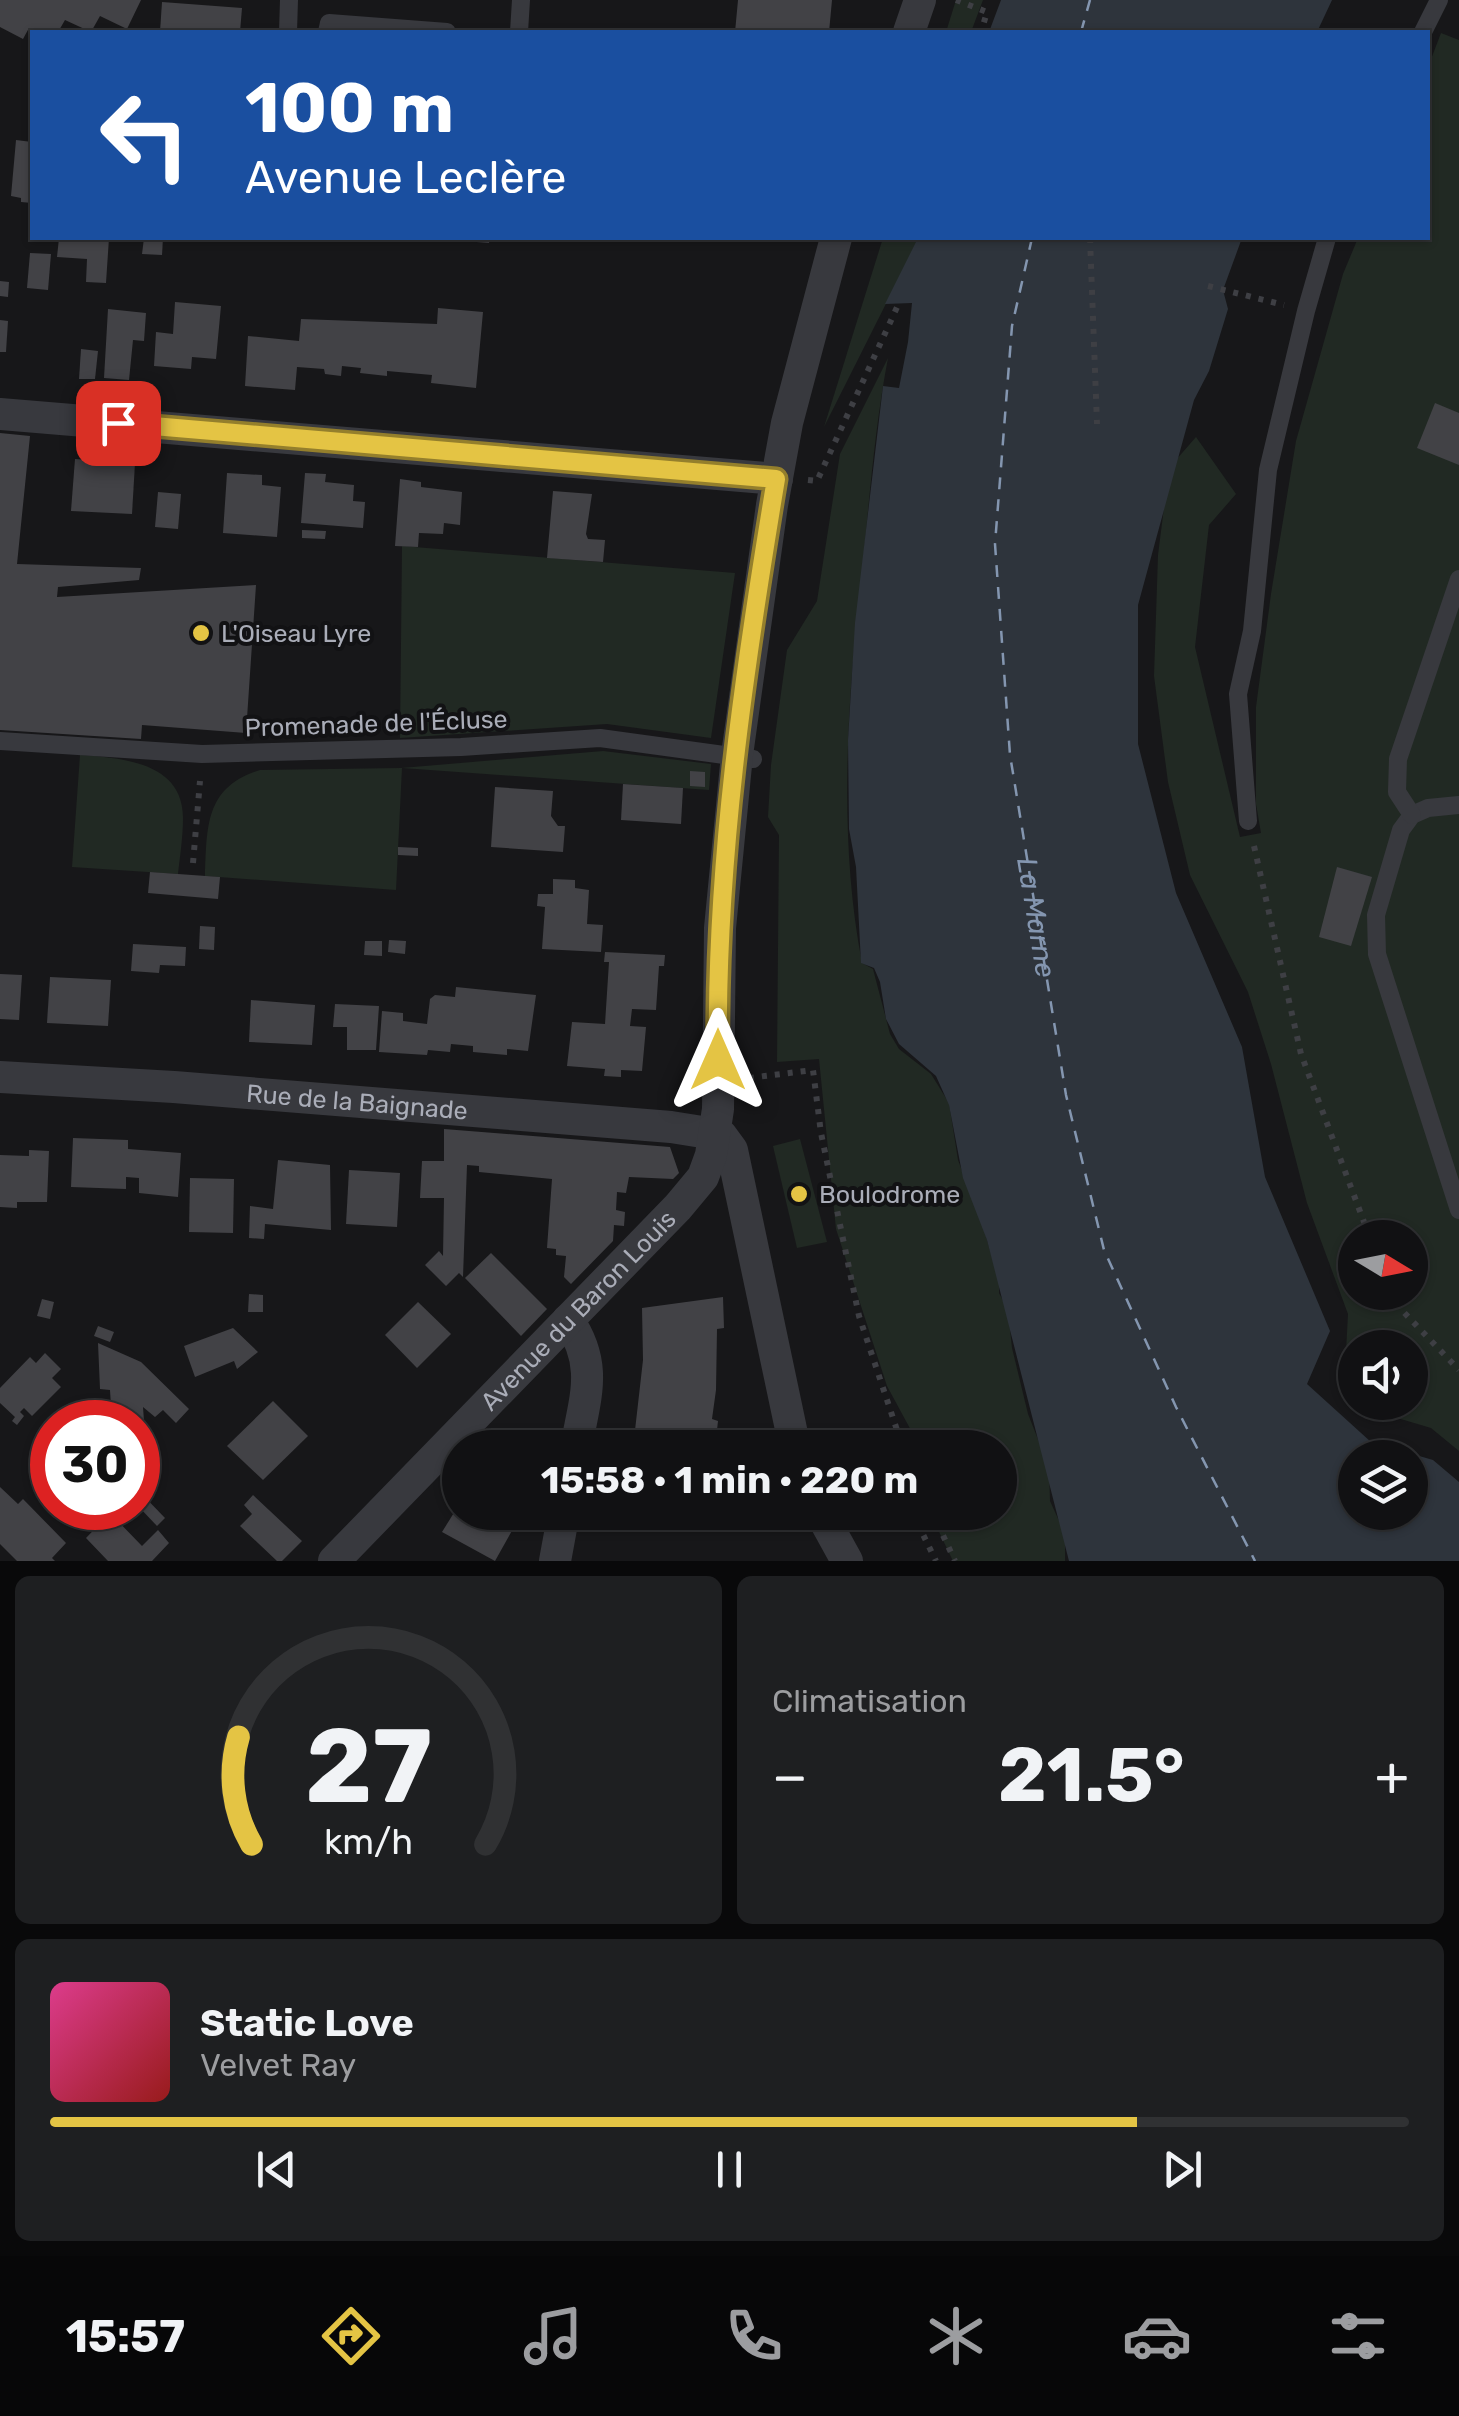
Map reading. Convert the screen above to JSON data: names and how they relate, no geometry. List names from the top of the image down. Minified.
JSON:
{"streets":{"street":["Rue de la Baignade","Avenue du Baron Louis"],"lane":["Promenade de l'Écluse"]},"crossings":[["Promenade de l'Écluse","Avenue du Baron Louis"],["Rue de la Baignade","Avenue du Baron Louis"]],"water":["La Marne"],"places":["L'Oiseau Lyre","Boulodrome"],"north":"right","page":{"turn":["100 m","Avenue Leclère"],"limit":"30","trip":"15:58 · 1 min · 220 m","tile":"Climatisation","heat":["−","21.5°","+"],"song":["Static Love","Velvet Ray"],"tabs":"15:57","gauge":["27","km/h"]}}
